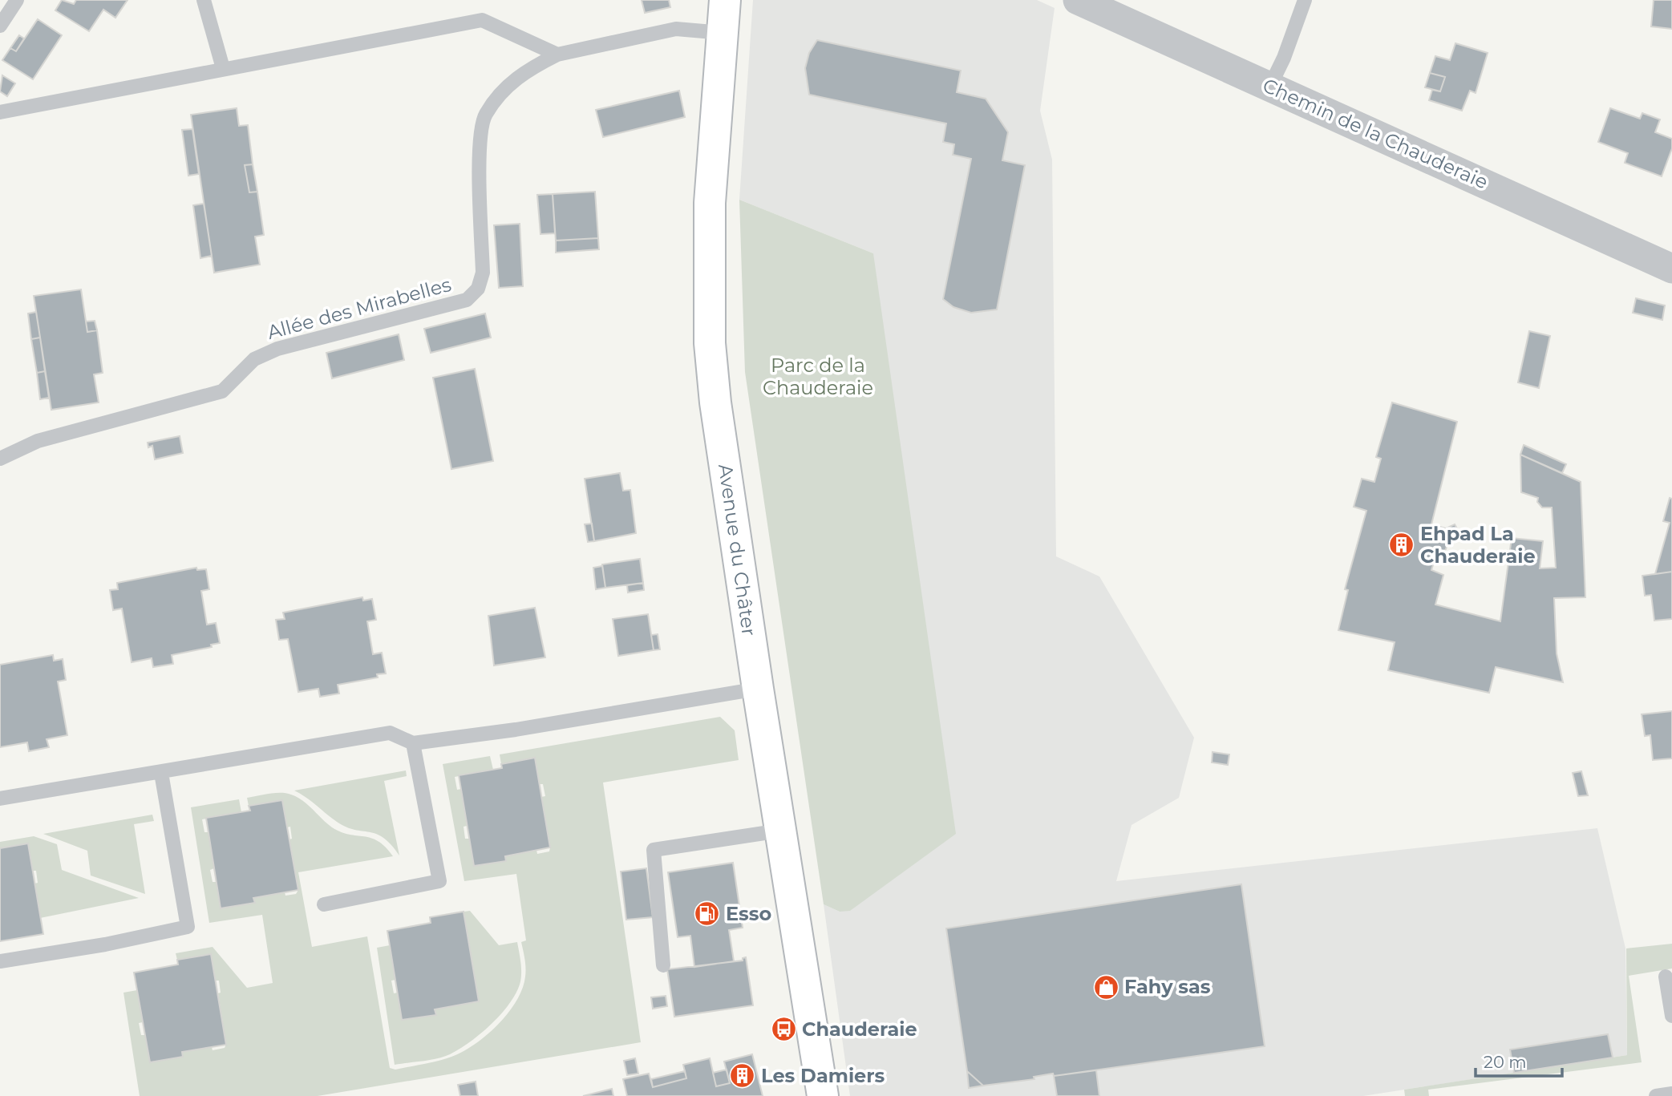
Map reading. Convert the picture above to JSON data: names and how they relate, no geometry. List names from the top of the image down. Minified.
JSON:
{"streets":{"main road":["Avenue du Châter"],"street":["Chemin de la Chauderaie"],"lane":["Allée des Mirabelles"]},"crossings":[["Allée des Mirabelles","Avenue du Châter"]],"parks":["Parc de la Chauderaie"],"places":{"building":["Ehpad La Chauderaie","Les Damiers"],"fuel station":["Esso"],"shop":["Fahy sas"],"bus stop":["Chauderaie"]},"scale_bar":"20 m"}
